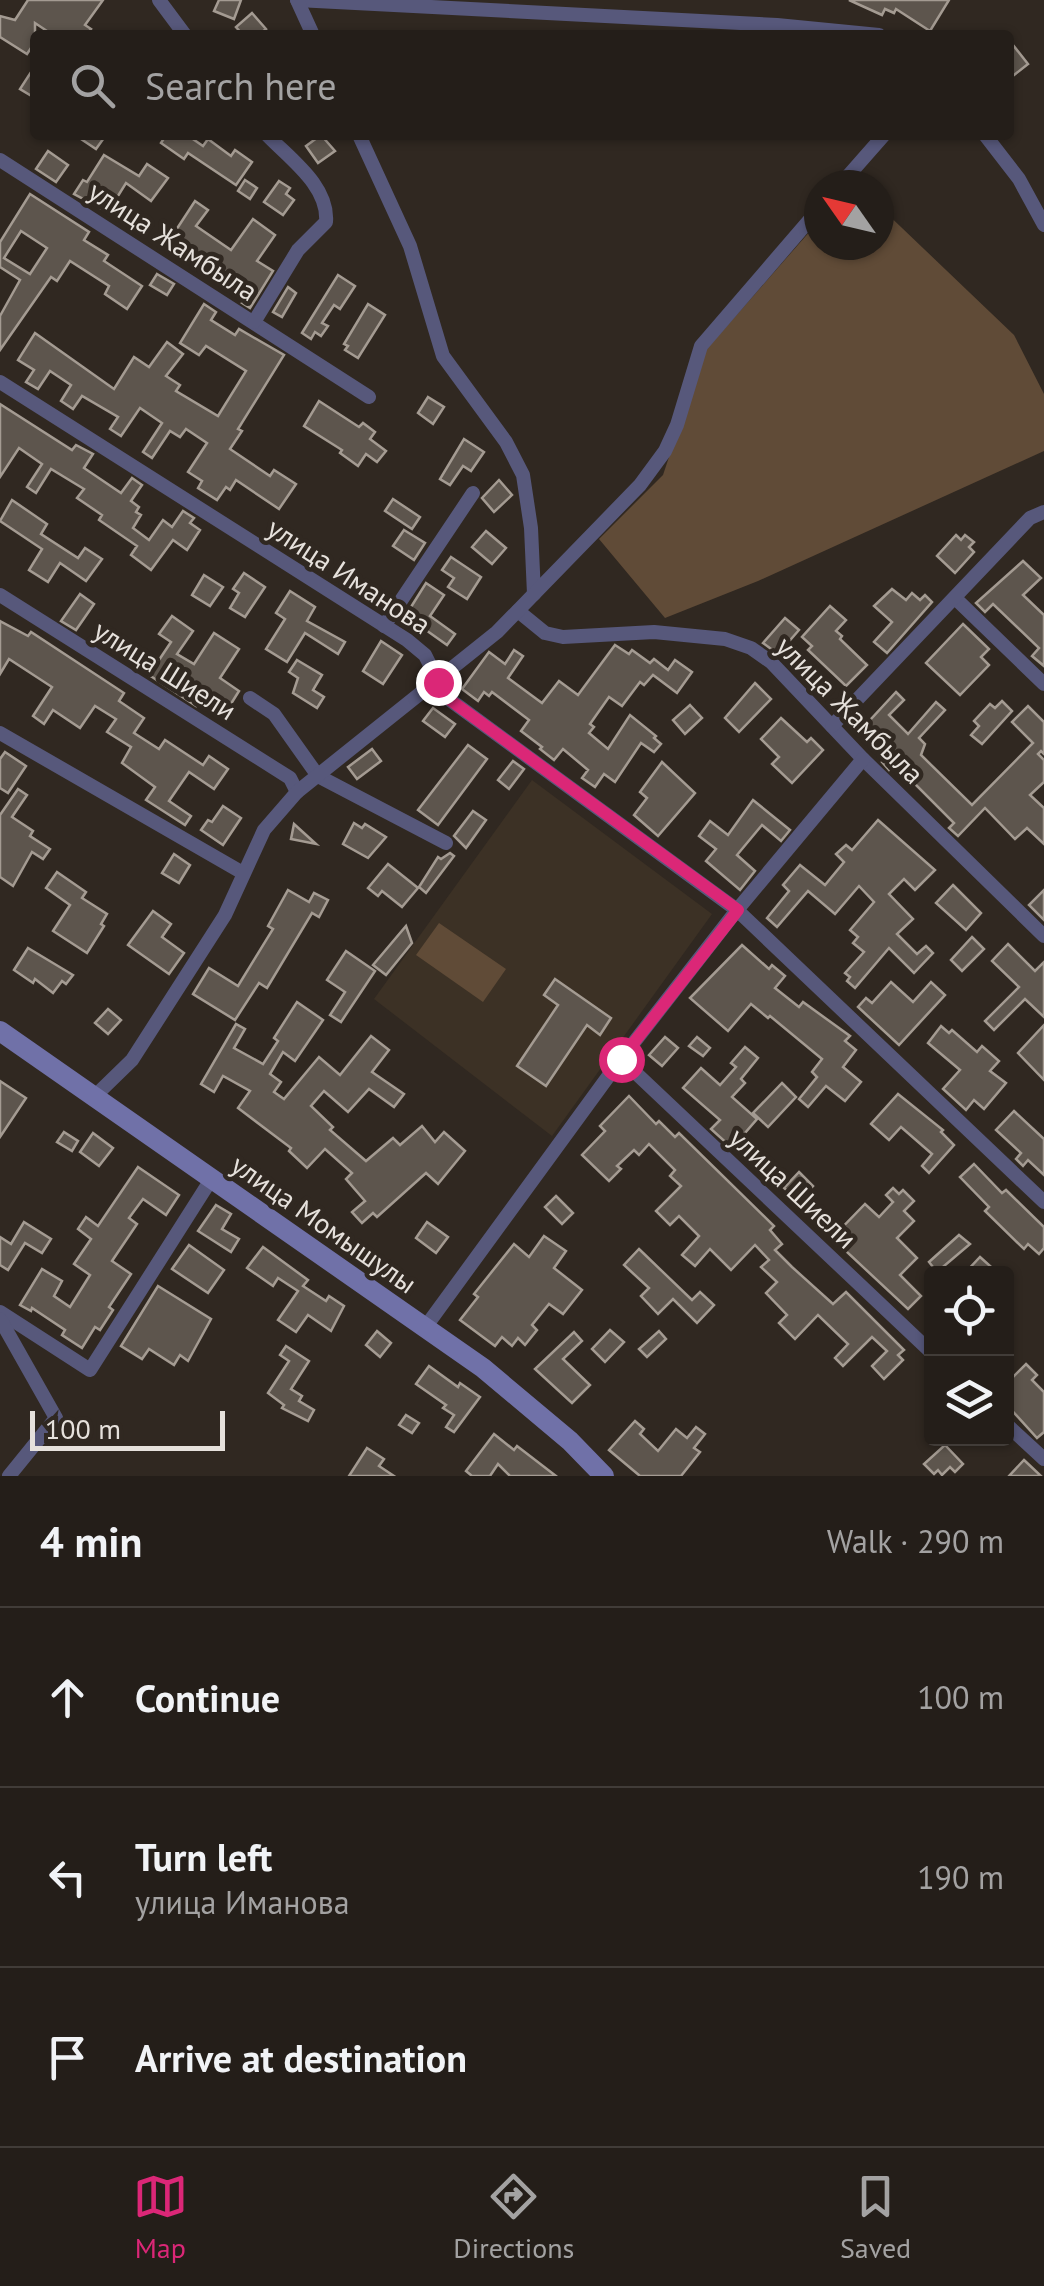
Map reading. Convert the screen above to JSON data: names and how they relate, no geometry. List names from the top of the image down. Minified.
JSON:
{"streets":{"street":["улица Жамбыла","улица Иманова","улица Шиели","улица Момышулы"]},"scale_bar":"100 m","north":"top left","page":{"search":"Search here","scale":"100 m","heading":["4 min","Walk · 290 m"],"list":[["Continue","100 m"],["Turn left","улица Иманова","190 m"],"Arrive at destination"],"nav":["Map","Directions","Saved"]}}
